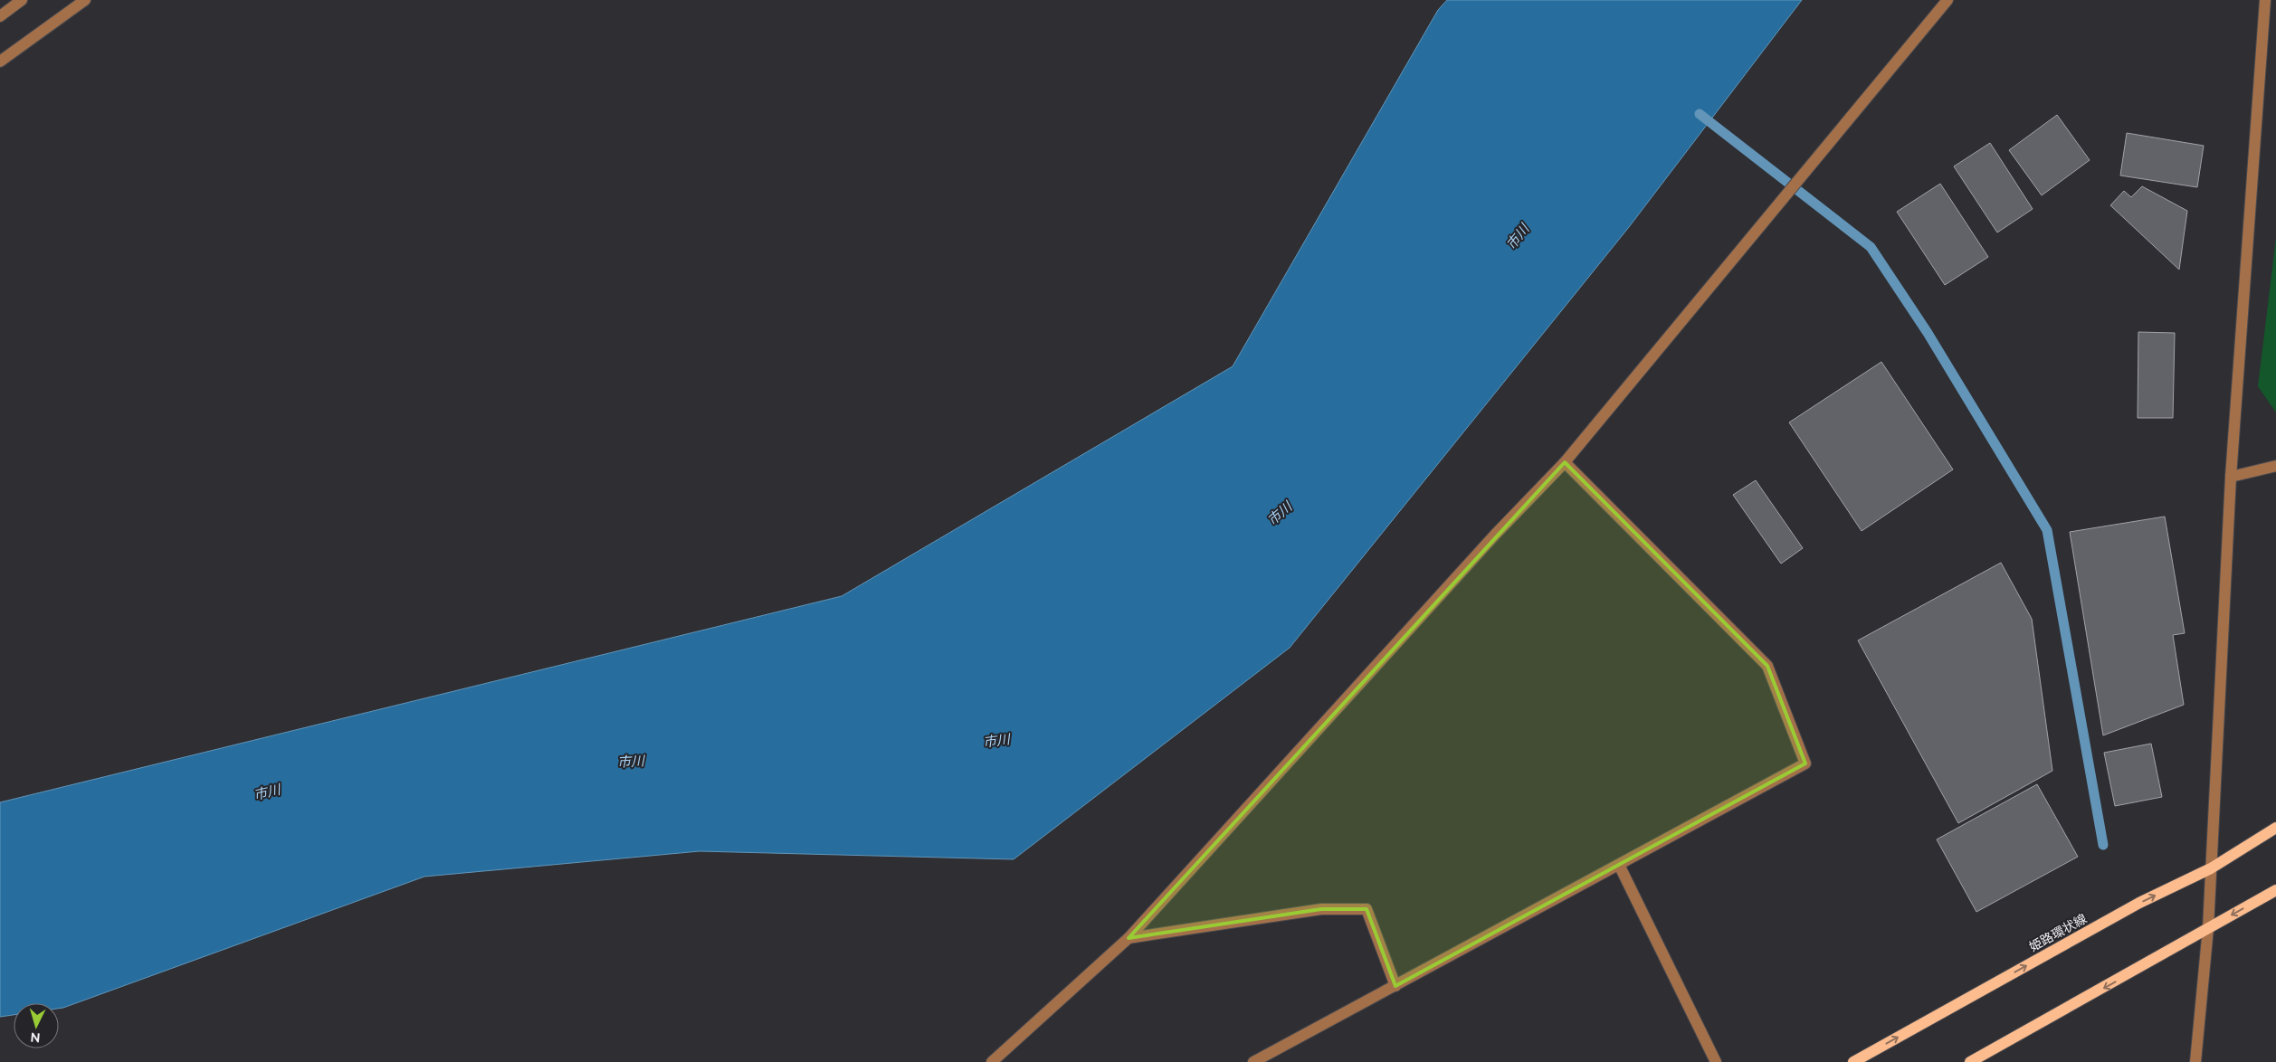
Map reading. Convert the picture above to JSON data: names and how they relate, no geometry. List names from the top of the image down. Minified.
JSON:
{"streets":{"main road":["姫路環状線"]},"water":["市川"],"north":"bottom"}
